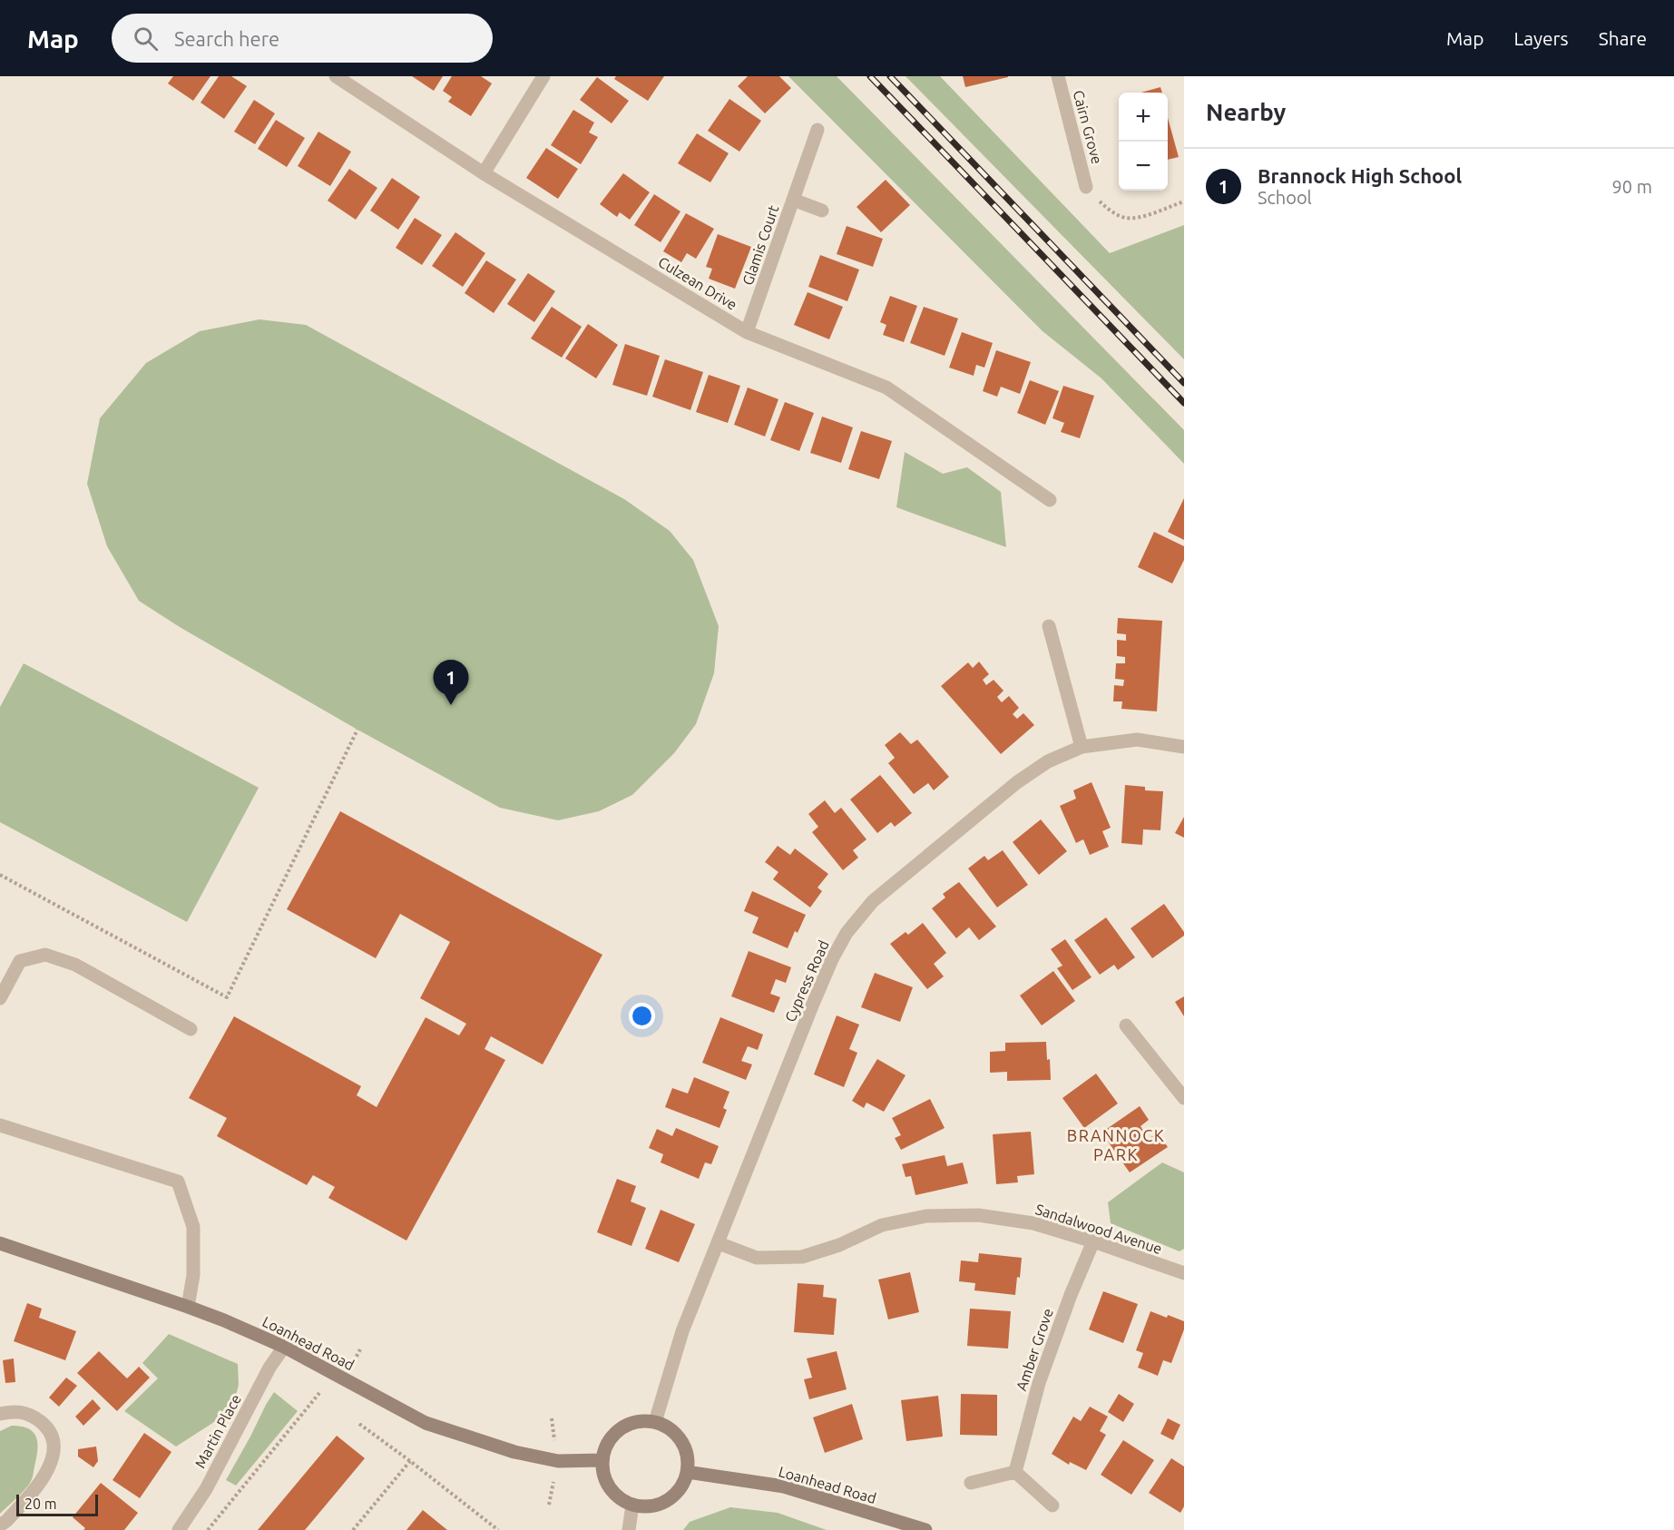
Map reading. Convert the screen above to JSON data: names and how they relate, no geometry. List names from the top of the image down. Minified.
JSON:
{"streets":{"street":["Cairn Grove","Glamis Court","Culzean Drive","Cypress Road","Sandalwood Avenue","Loanhead Road","Amber Grove","Martin Place"]},"crossings":[["Glamis Court","Culzean Drive"],["Cypress Road","Sandalwood Avenue"],["Cypress Road","Loanhead Road"],["Sandalwood Avenue","Amber Grove"],["Loanhead Road","Martin Place"]],"districts":["BRANNOCK PARK"],"scale_bar":"20 m","page":{"header":"Map","search":"Search here","nav":["Map","Layers","Share"],"heading":"Nearby","map_buttons":["+","−"],"list":[{"mark":"1","name":"Brannock High School","note":"School","value":"90 m"}],"pins":"1","scale":"20 m"}}
